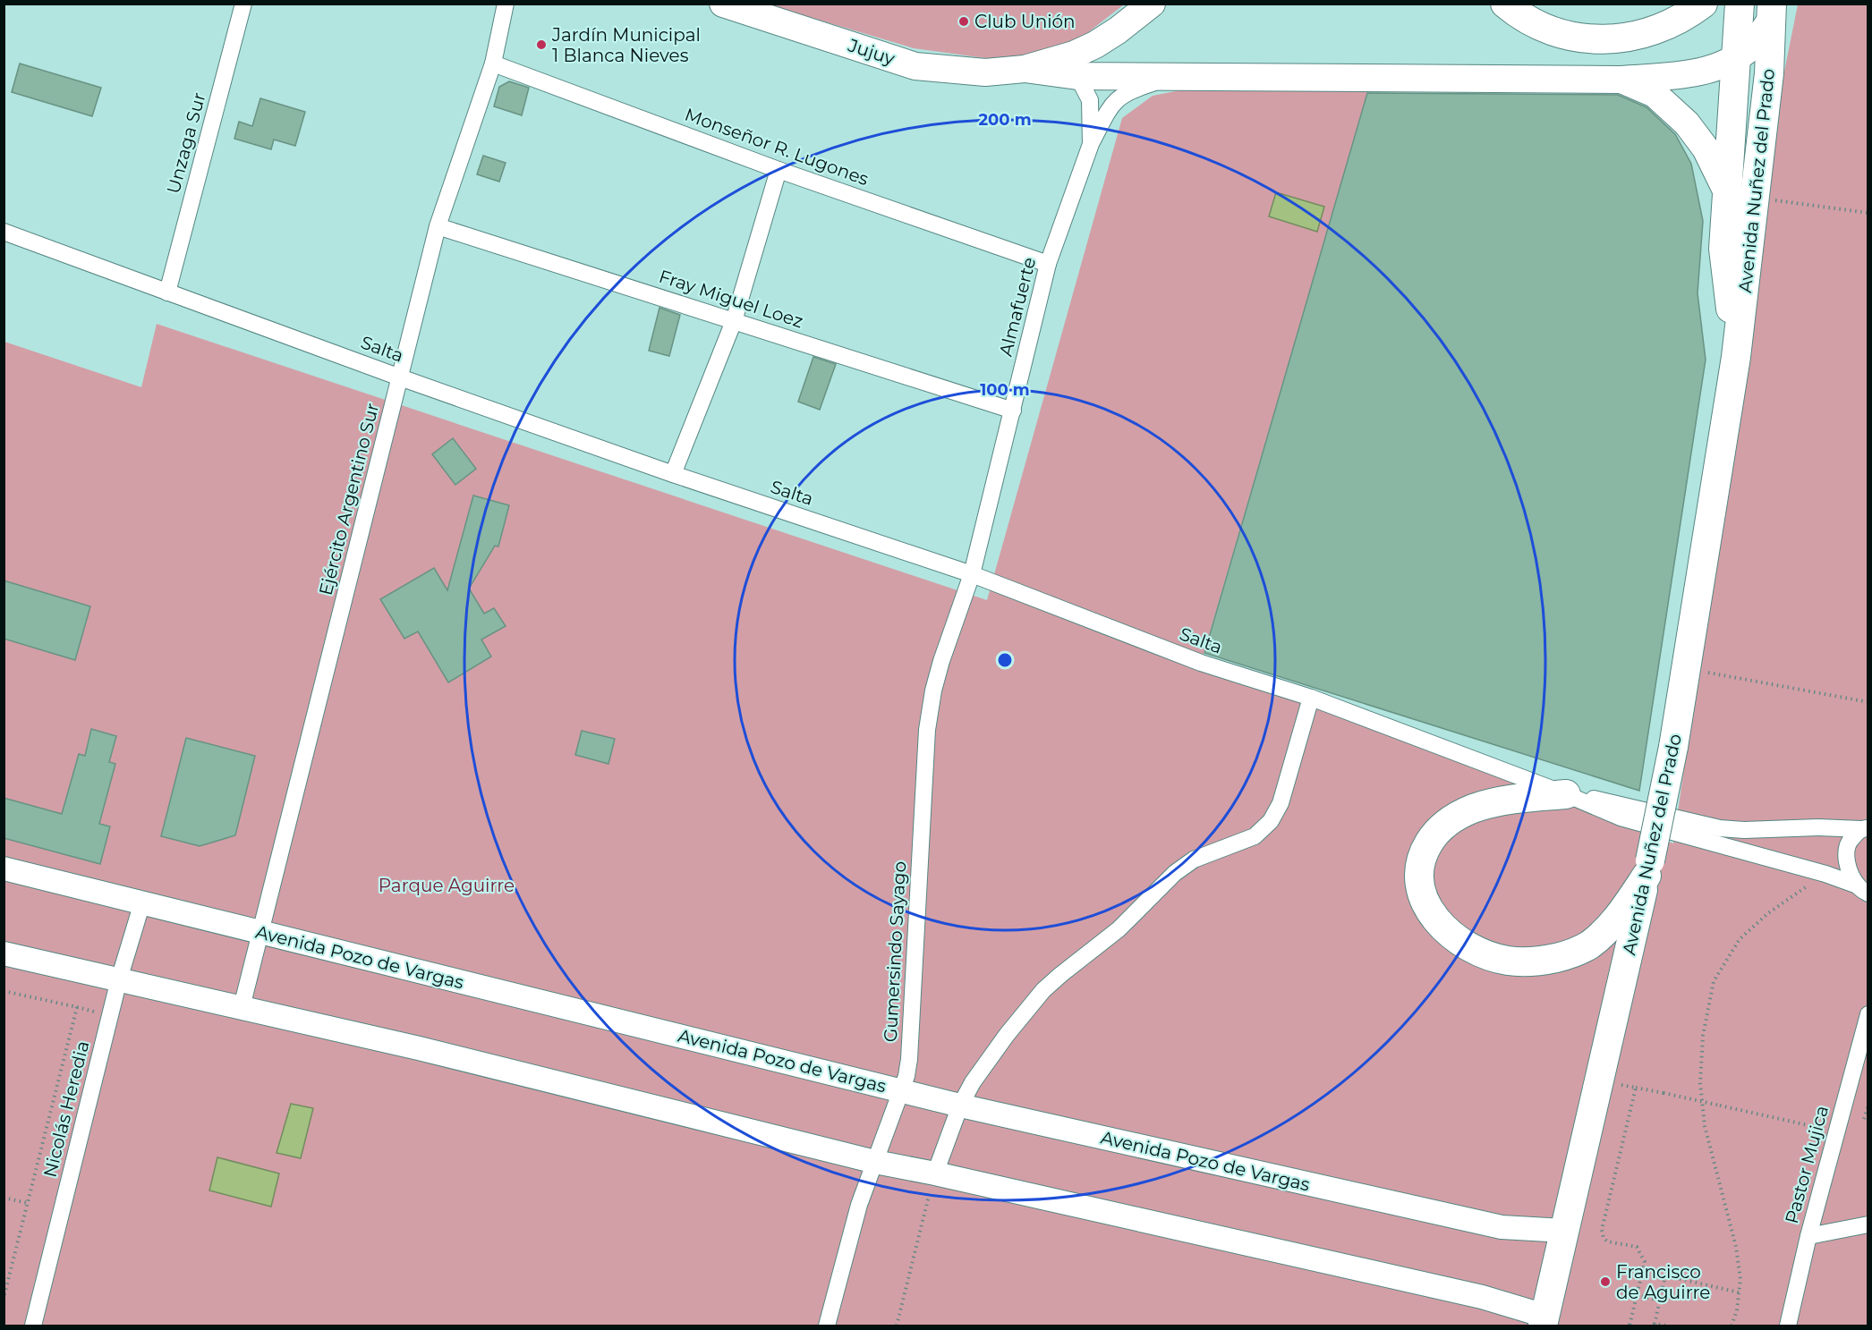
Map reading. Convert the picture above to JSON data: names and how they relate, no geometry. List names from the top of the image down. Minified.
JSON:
{"streets":{"highway":["Avenida Nuñez del Prado"],"main road":["Jujuy","Avenida Pozo de Vargas"],"street":["Unzaga Sur","Monseñor R. Lugones","Fray Miguel Loez","Almafuerte","Salta","Ejército Argentino Sur","Gumersindo Sayago","Nicolás Heredia","Pastor Mujica"]},"crossings":[["Jujuy","Almafuerte"],["Unzaga Sur","Salta"],["Monseñor R. Lugones","Almafuerte"],["Monseñor R. Lugones","Ejército Argentino Sur"],["Avenida Nuñez del Prado","Avenida Pozo de Vargas"],["Fray Miguel Loez","Almafuerte"],["Fray Miguel Loez","Ejército Argentino Sur"],["Almafuerte","Salta"],["Almafuerte","Gumersindo Sayago"],["Salta","Ejército Argentino Sur"],["Salta","Gumersindo Sayago"],["Ejército Argentino Sur","Avenida Pozo de Vargas"],["Gumersindo Sayago","Avenida Pozo de Vargas"],["Avenida Pozo de Vargas","Nicolás Heredia"]],"parks":["Parque Aguirre"],"places":["Club Unión","Jardín Municipal 1 Blanca Nieves","Francisco de Aguirre"],"rings":["200 m","100 m"]}
